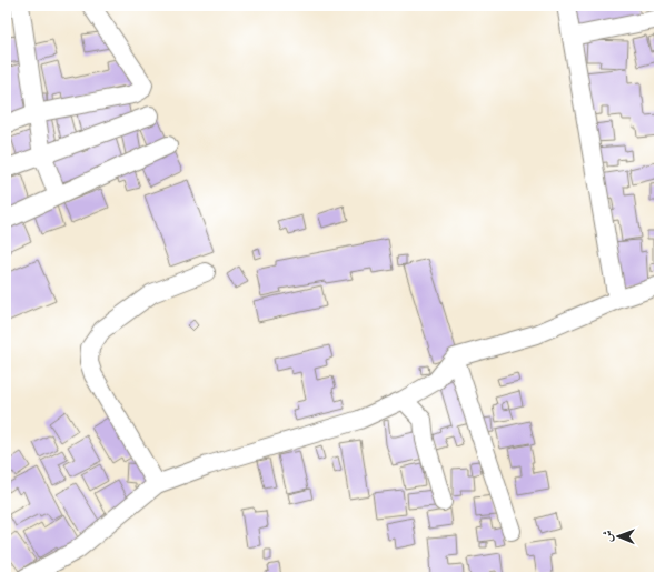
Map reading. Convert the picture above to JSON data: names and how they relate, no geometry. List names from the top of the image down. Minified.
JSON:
{"north":"left"}
